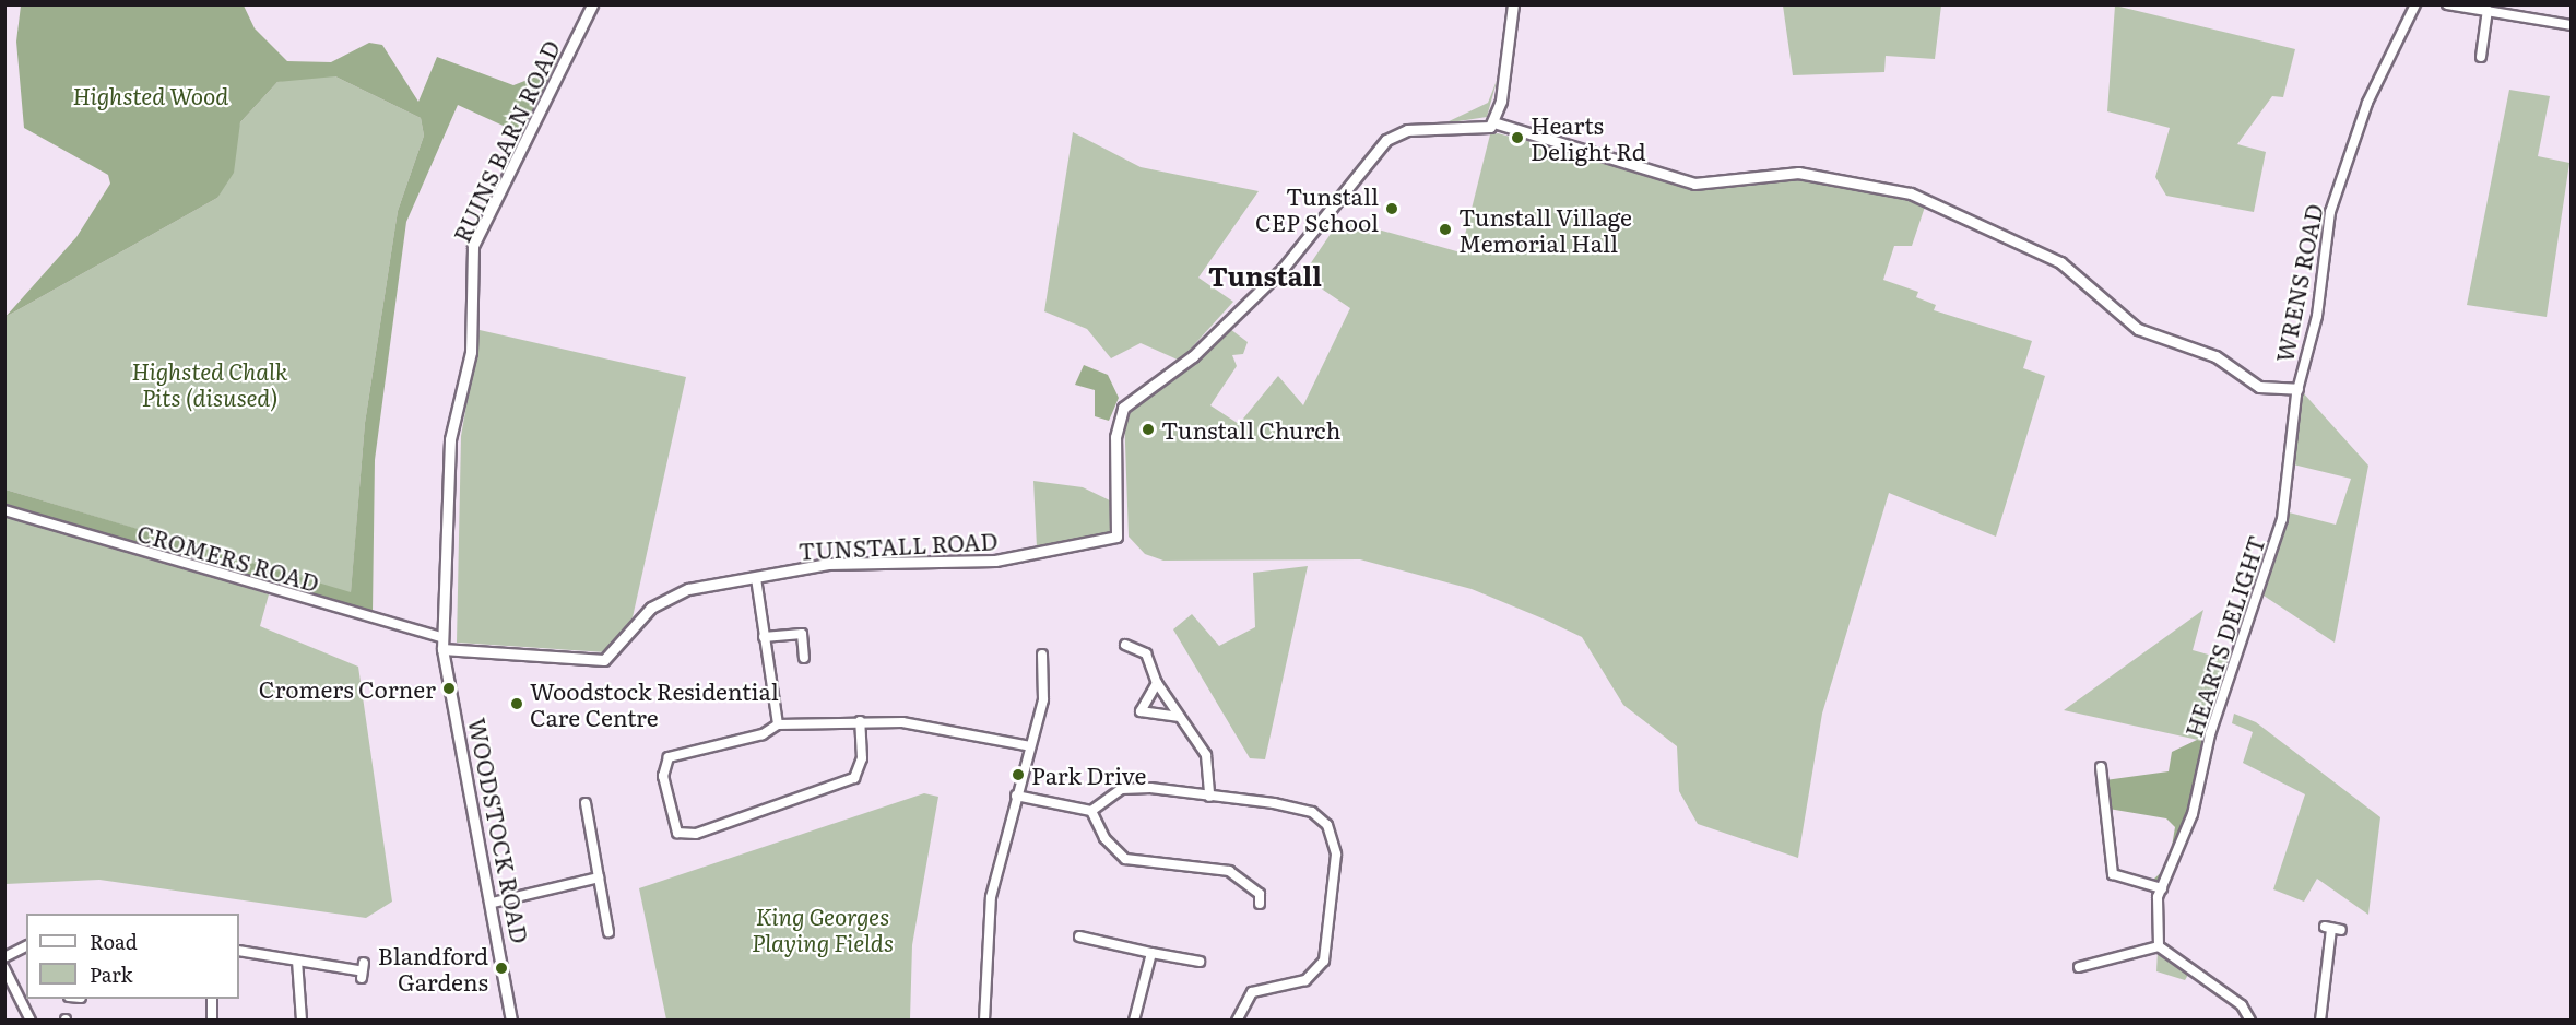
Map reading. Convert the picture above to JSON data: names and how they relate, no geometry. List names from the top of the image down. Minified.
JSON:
{"streets":{"street":["RUINS BARN ROAD","WRENS ROAD","TUNSTALL ROAD","CROMERS ROAD","HEARTS DELIGHT","WOODSTOCK ROAD"]},"crossings":[["RUINS BARN ROAD","TUNSTALL ROAD"],["RUINS BARN ROAD","CROMERS ROAD"],["RUINS BARN ROAD","WOODSTOCK ROAD"],["WRENS ROAD","HEARTS DELIGHT"],["TUNSTALL ROAD","WOODSTOCK ROAD"]],"districts":["Tunstall"],"parks":["Highsted Wood","Highsted Chalk Pits (disused)","King Georges Playing Fields"],"places":["Hearts Delight Rd","Tunstall CEP School","Tunstall Village Memorial Hall","Tunstall Church","Cromers Corner","Woodstock Residential Care Centre","Park Drive","Blandford Gardens"],"legend":["Road","Park"]}
